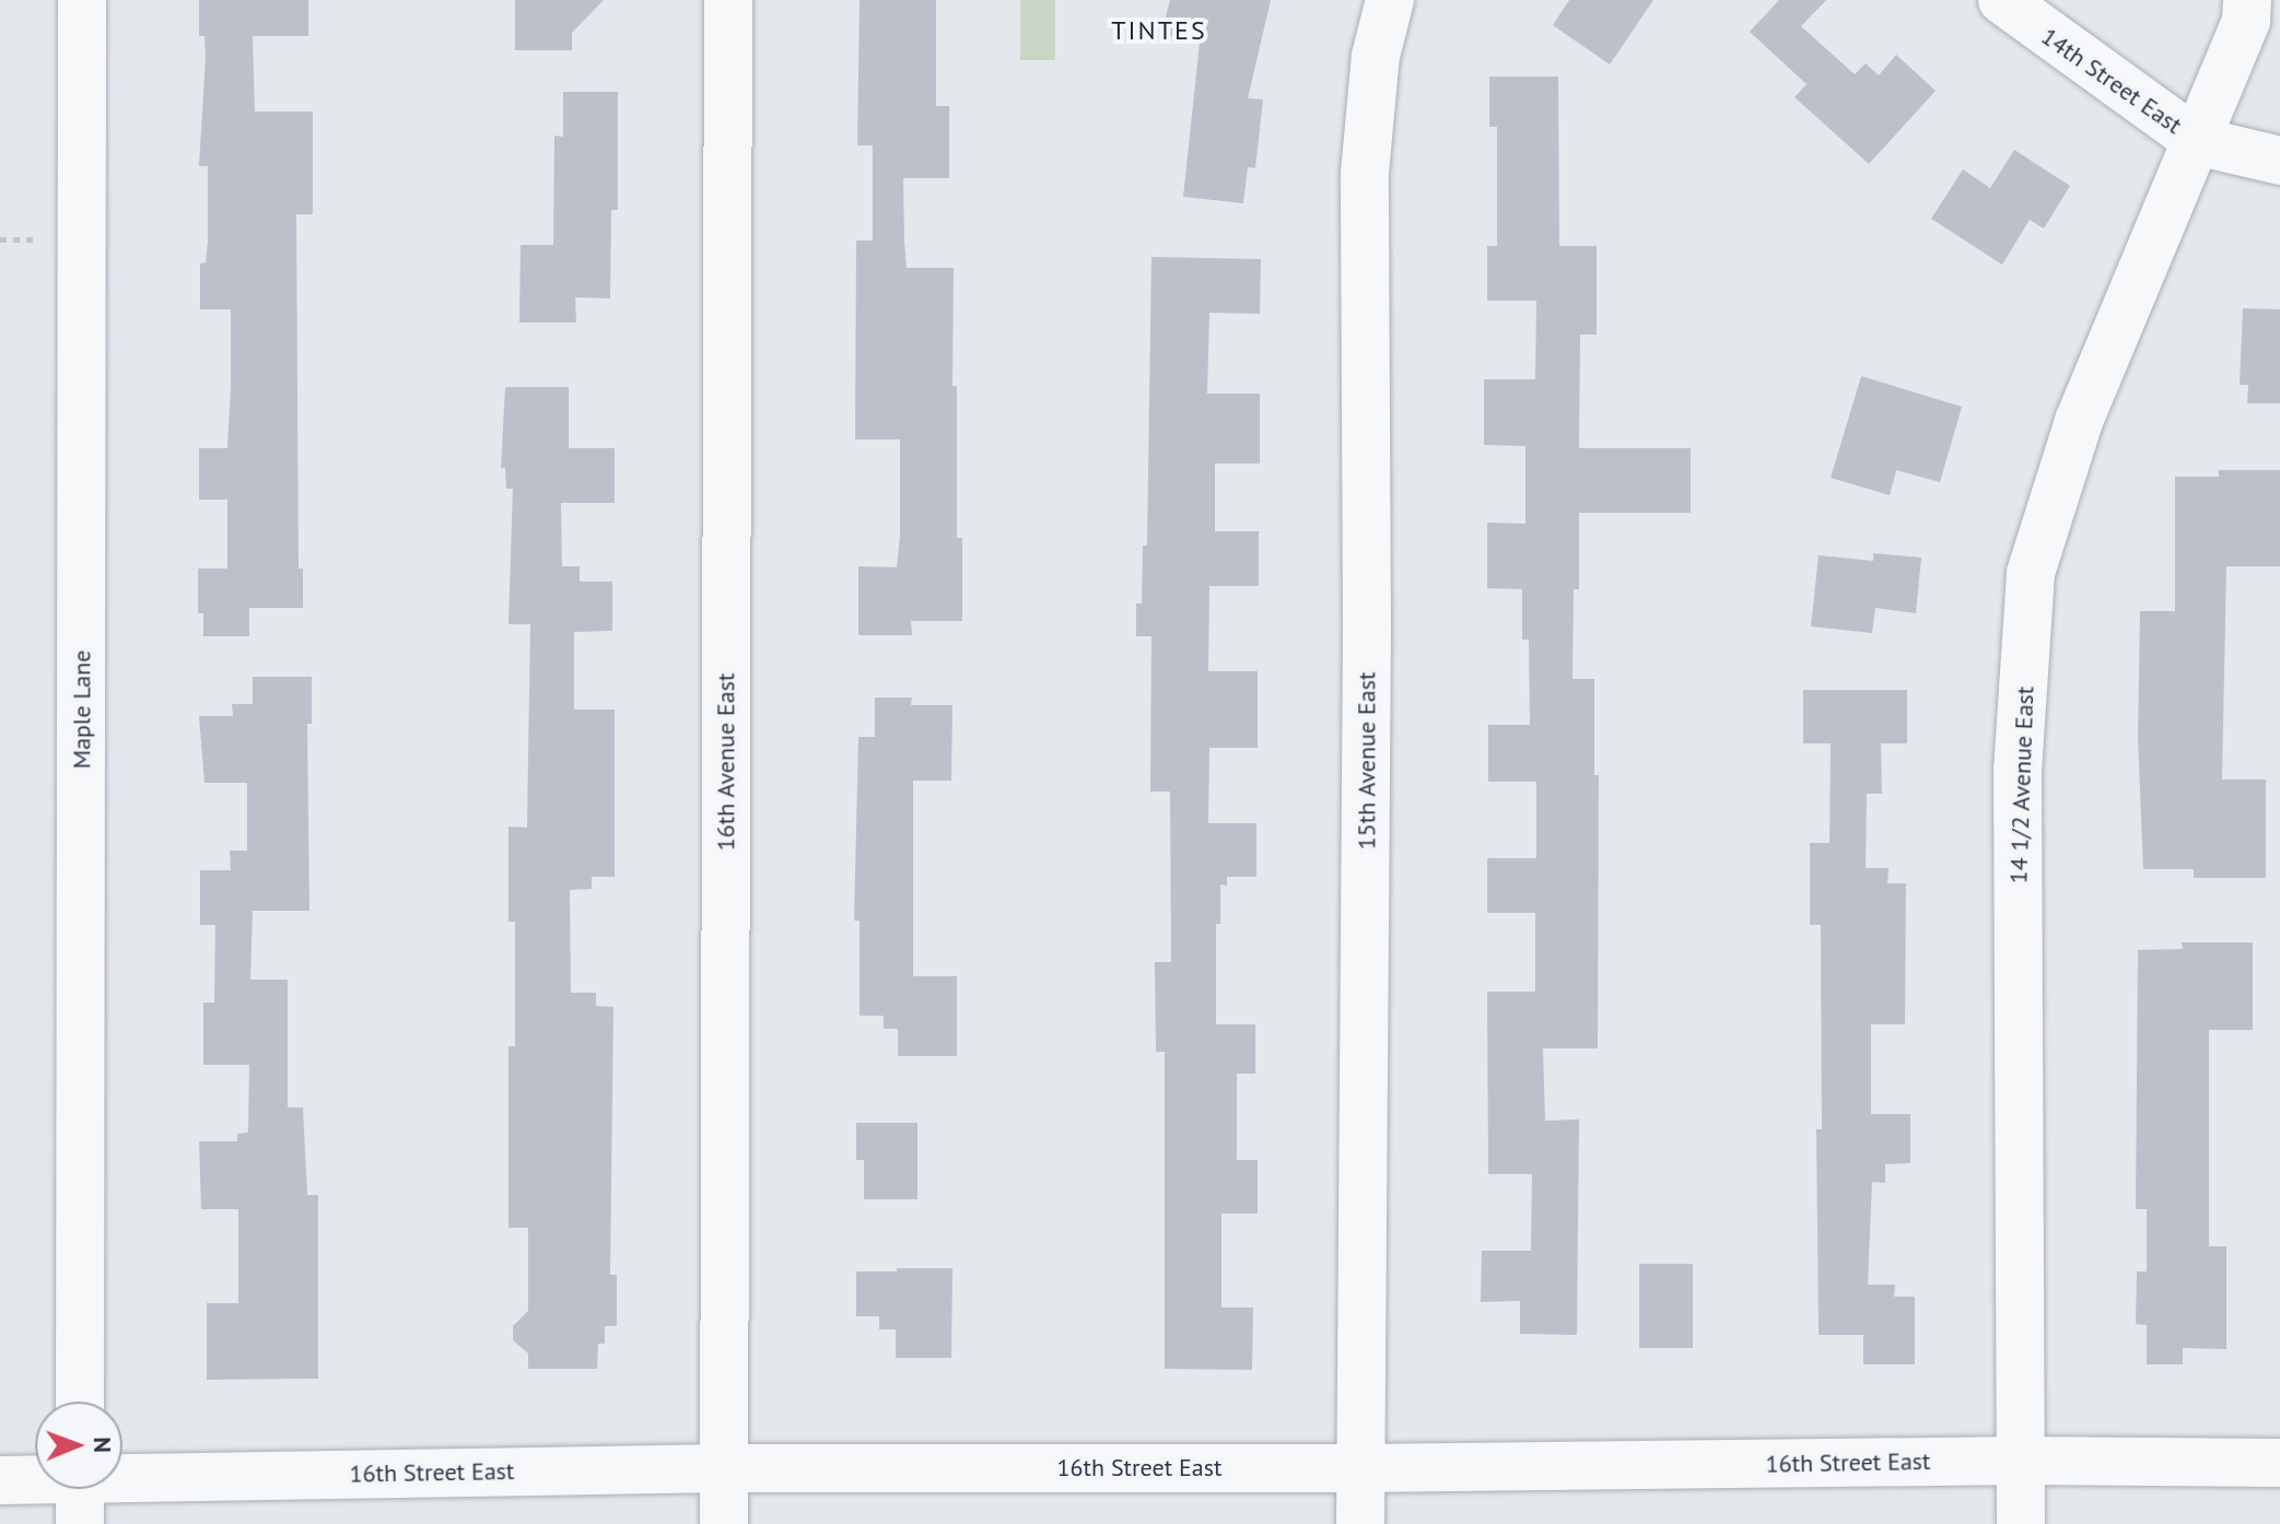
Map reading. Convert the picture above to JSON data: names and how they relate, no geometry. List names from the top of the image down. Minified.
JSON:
{"streets":{"street":["14th Street East","Maple Lane","15th Avenue East","16th Avenue East","14 1/2 Avenue East","16th Street East"]},"crossings":[["14th Street East","14 1/2 Avenue East"],["15th Avenue East","16th Street East"],["16th Avenue East","16th Street East"],["14 1/2 Avenue East","16th Street East"]],"districts":["TINTES"],"north":"right"}
